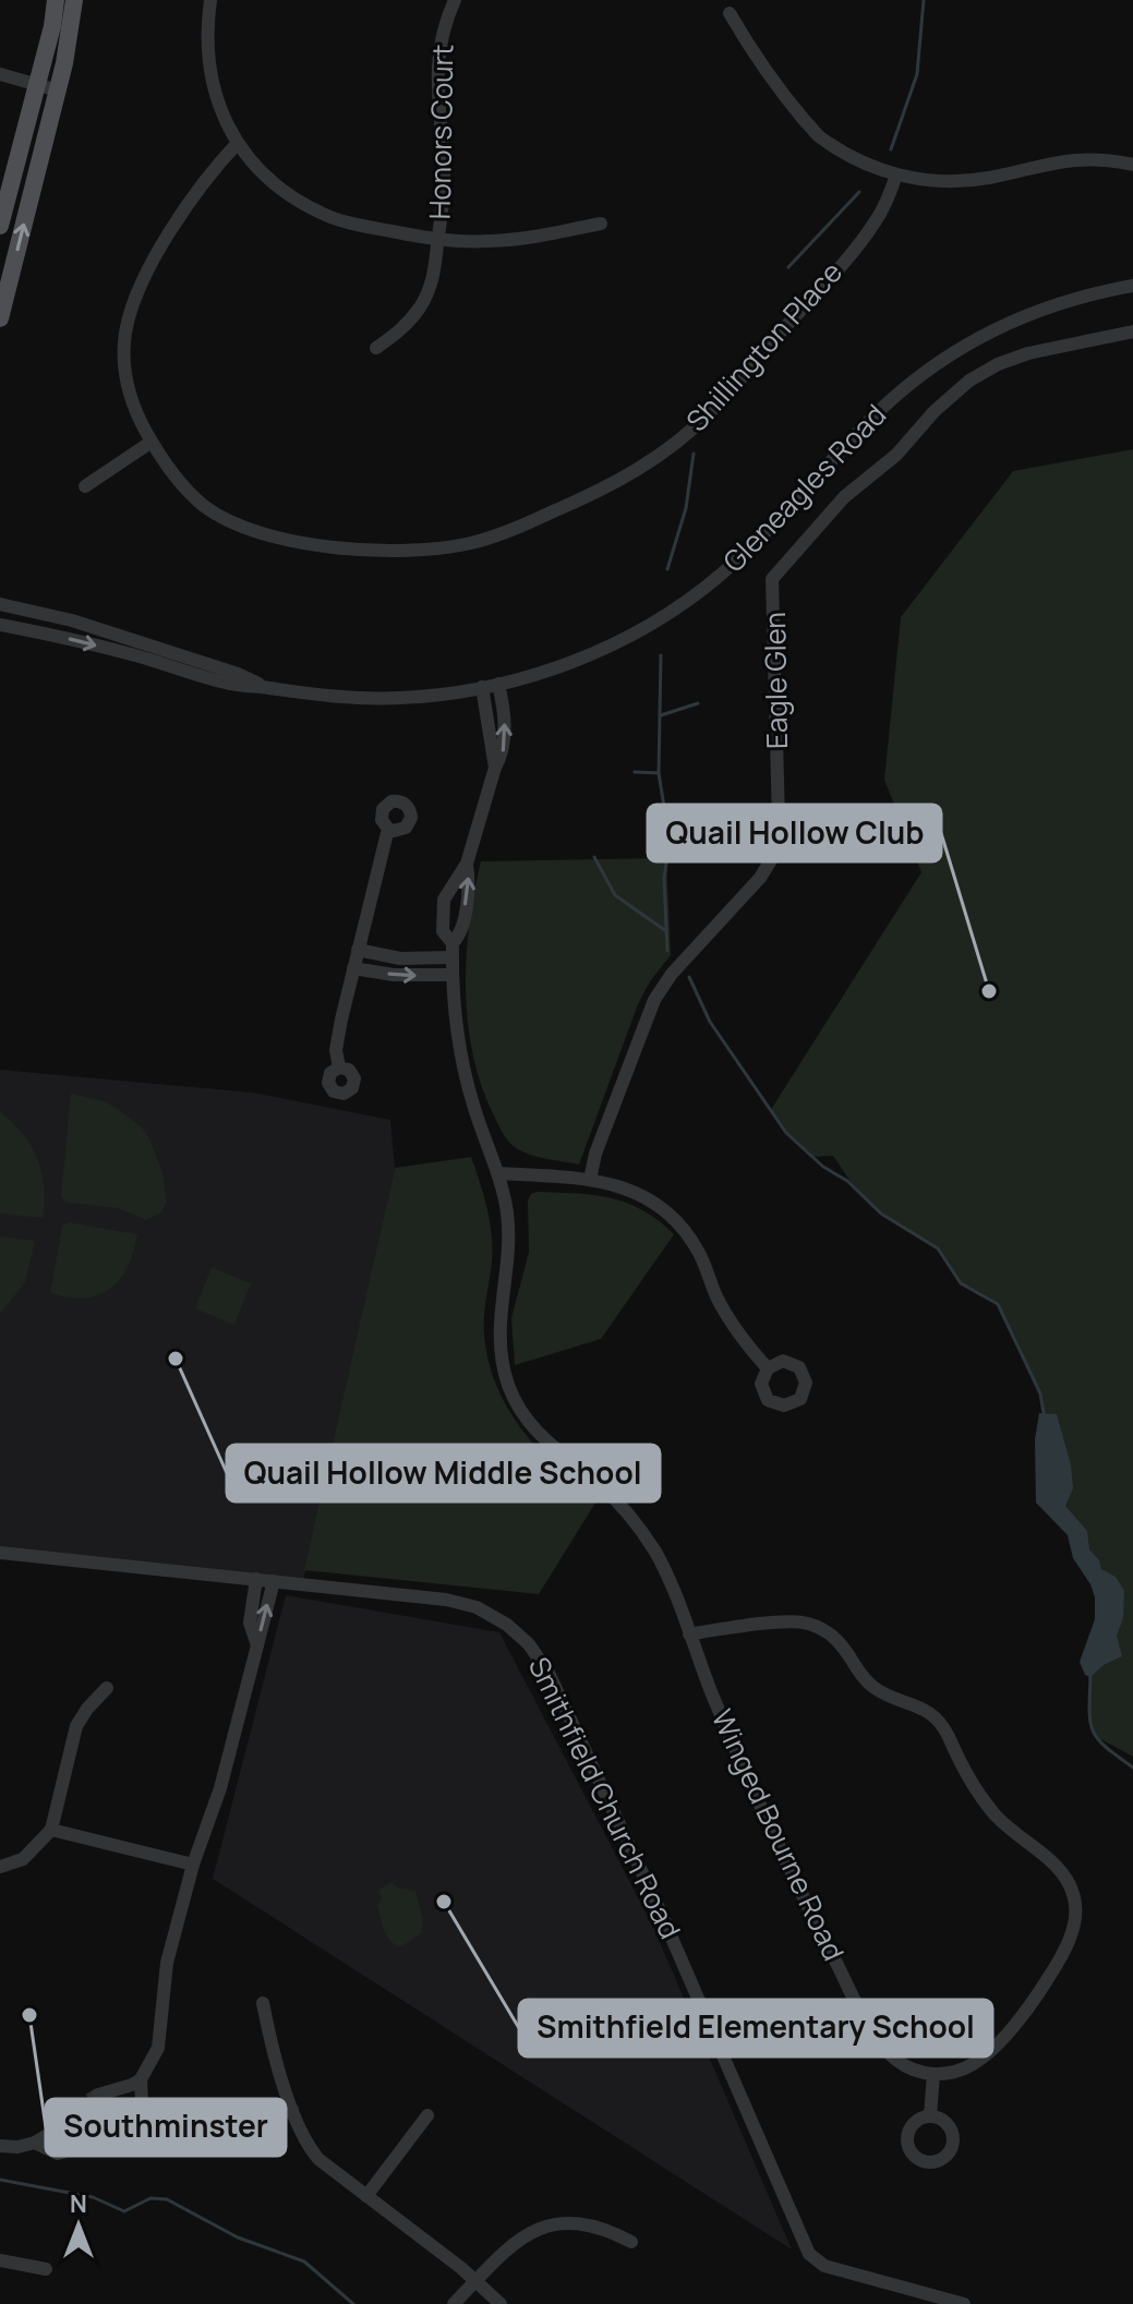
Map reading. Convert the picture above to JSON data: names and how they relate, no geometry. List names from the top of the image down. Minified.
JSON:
{"streets":{"street":["Honors Court","Shillington Place","Gleneagles Road","Eagle Glen","Smithfield Church Road","Winged Bourne Road"]},"crossings":[["Gleneagles Road","Winged Bourne Road"]],"places":["Quail Hollow Club","Quail Hollow Middle School","Smithfield Elementary School","Southminster"],"north":"top"}
